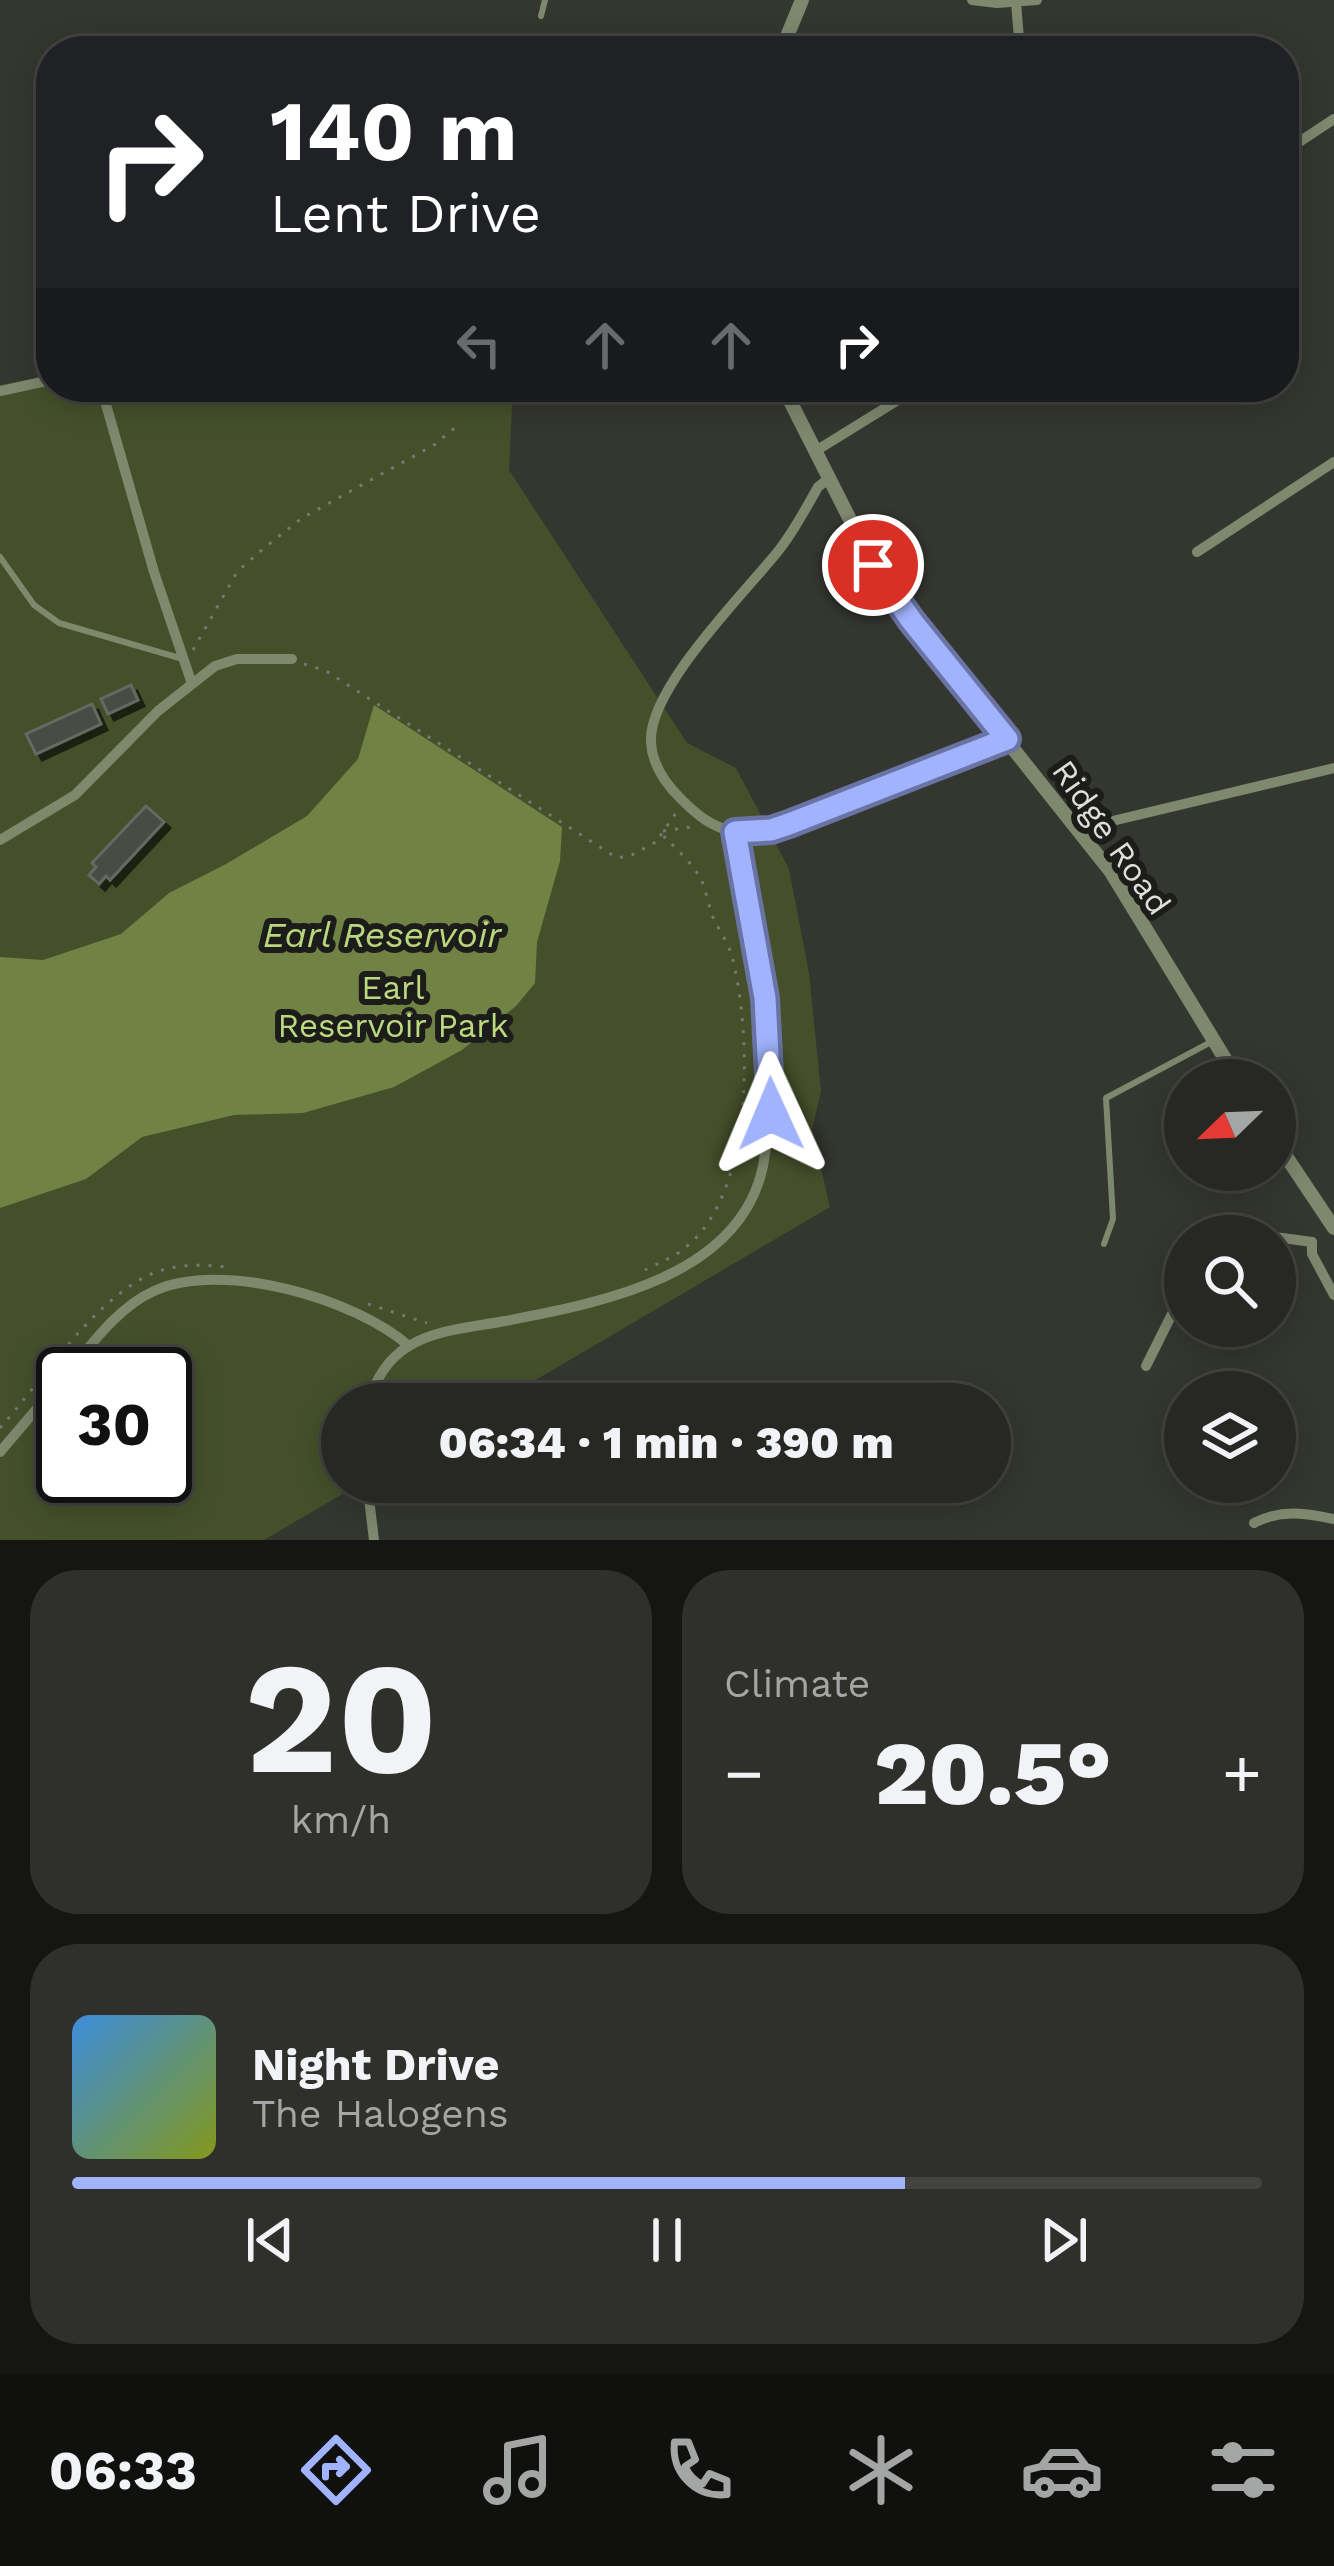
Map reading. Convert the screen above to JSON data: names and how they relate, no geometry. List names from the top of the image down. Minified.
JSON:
{"streets":{"street":["Ridge Road"]},"water":["Earl Reservoir"],"parks":["Earl Reservoir Park"],"north":"bottom left","page":{"turn":["140 m","Lent Drive"],"limit":"30","trip":"06:34 · 1 min · 390 m","tile":[["20","km/h"],"Climate"],"heat":["−","20.5°","+"],"song":["Night Drive","The Halogens"],"tabs":"06:33"}}
